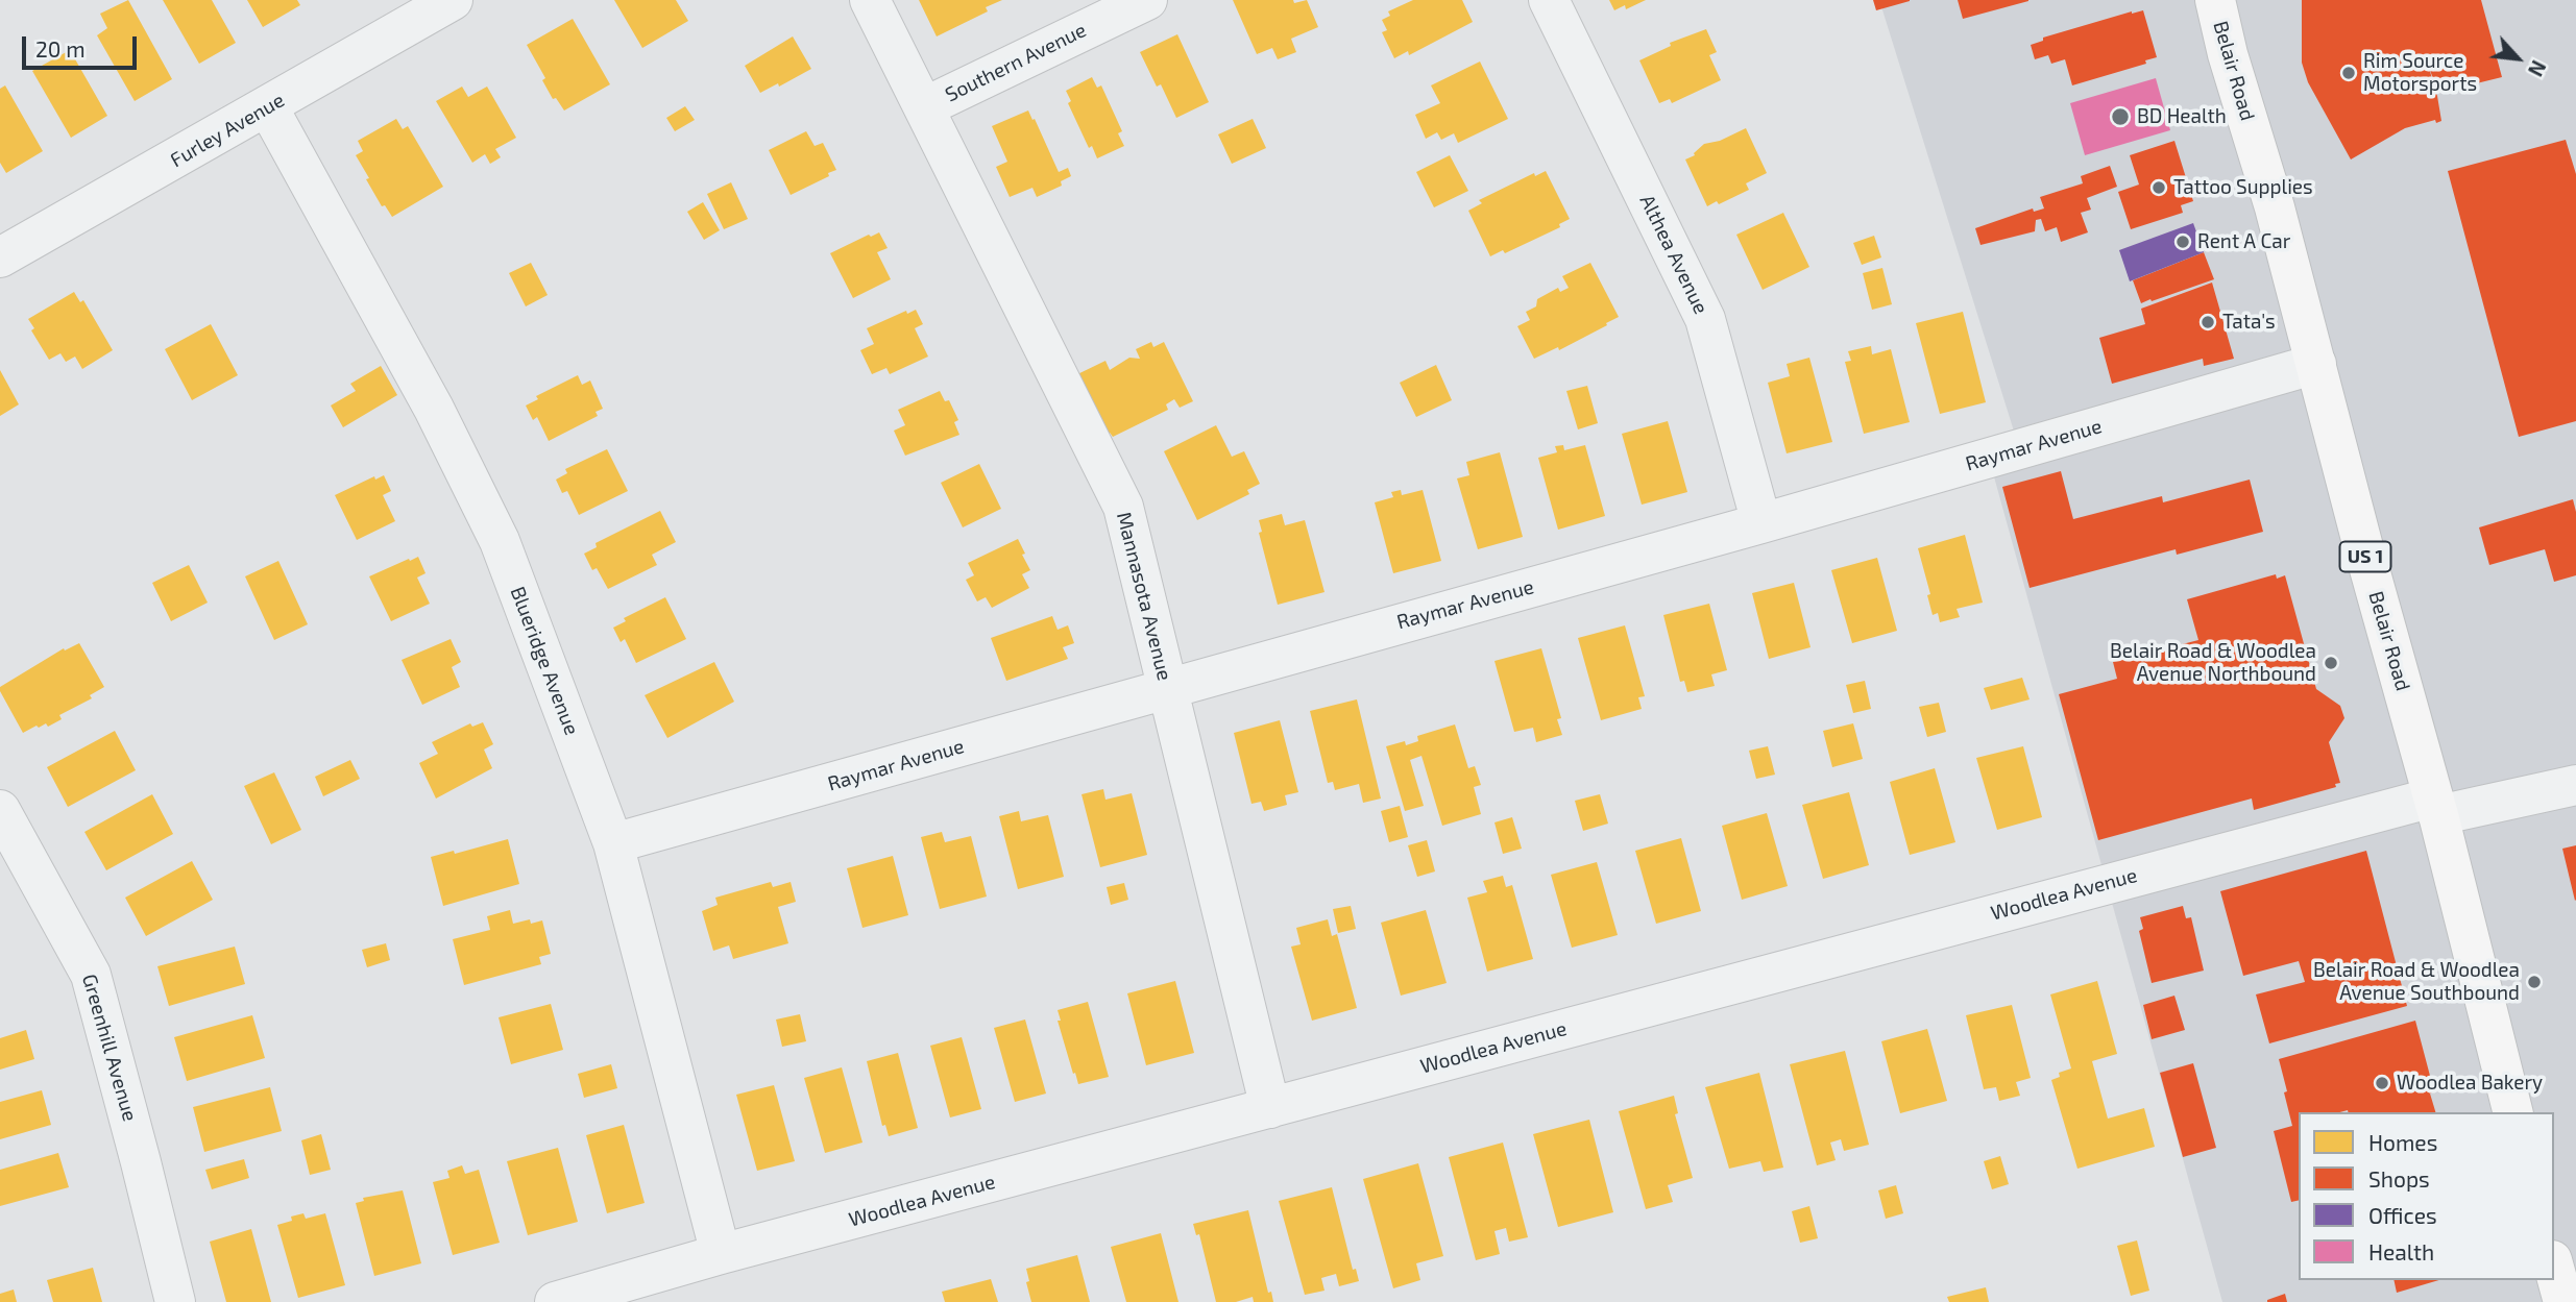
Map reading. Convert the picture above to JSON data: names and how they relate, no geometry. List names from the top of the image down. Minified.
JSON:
{"streets":{"main road":["Belair Road","US 1"],"street":["Southern Avenue","Furley Avenue","Althea Avenue","Raymar Avenue","Mannasota Avenue","Blueridge Avenue","Woodlea Avenue","Greenhill Avenue"]},"crossings":[["Southern Avenue","Mannasota Avenue"],["Belair Road","Raymar Avenue"],["Belair Road","Woodlea Avenue"],["Furley Avenue","Blueridge Avenue"],["Althea Avenue","Raymar Avenue"],["Raymar Avenue","Mannasota Avenue"],["Raymar Avenue","Blueridge Avenue"],["Mannasota Avenue","Woodlea Avenue"],["Blueridge Avenue","Woodlea Avenue"]],"places":["Rim Source Motorsports","BD Health","Tattoo Supplies","Rent A Car","Tata's","Belair Road & Woodlea Avenue Northbound","Belair Road & Woodlea Avenue Southbound","Woodlea Bakery"],"legend":["Homes","Shops","Offices","Health"],"scale_bar":"20 m","north":"bottom right"}
